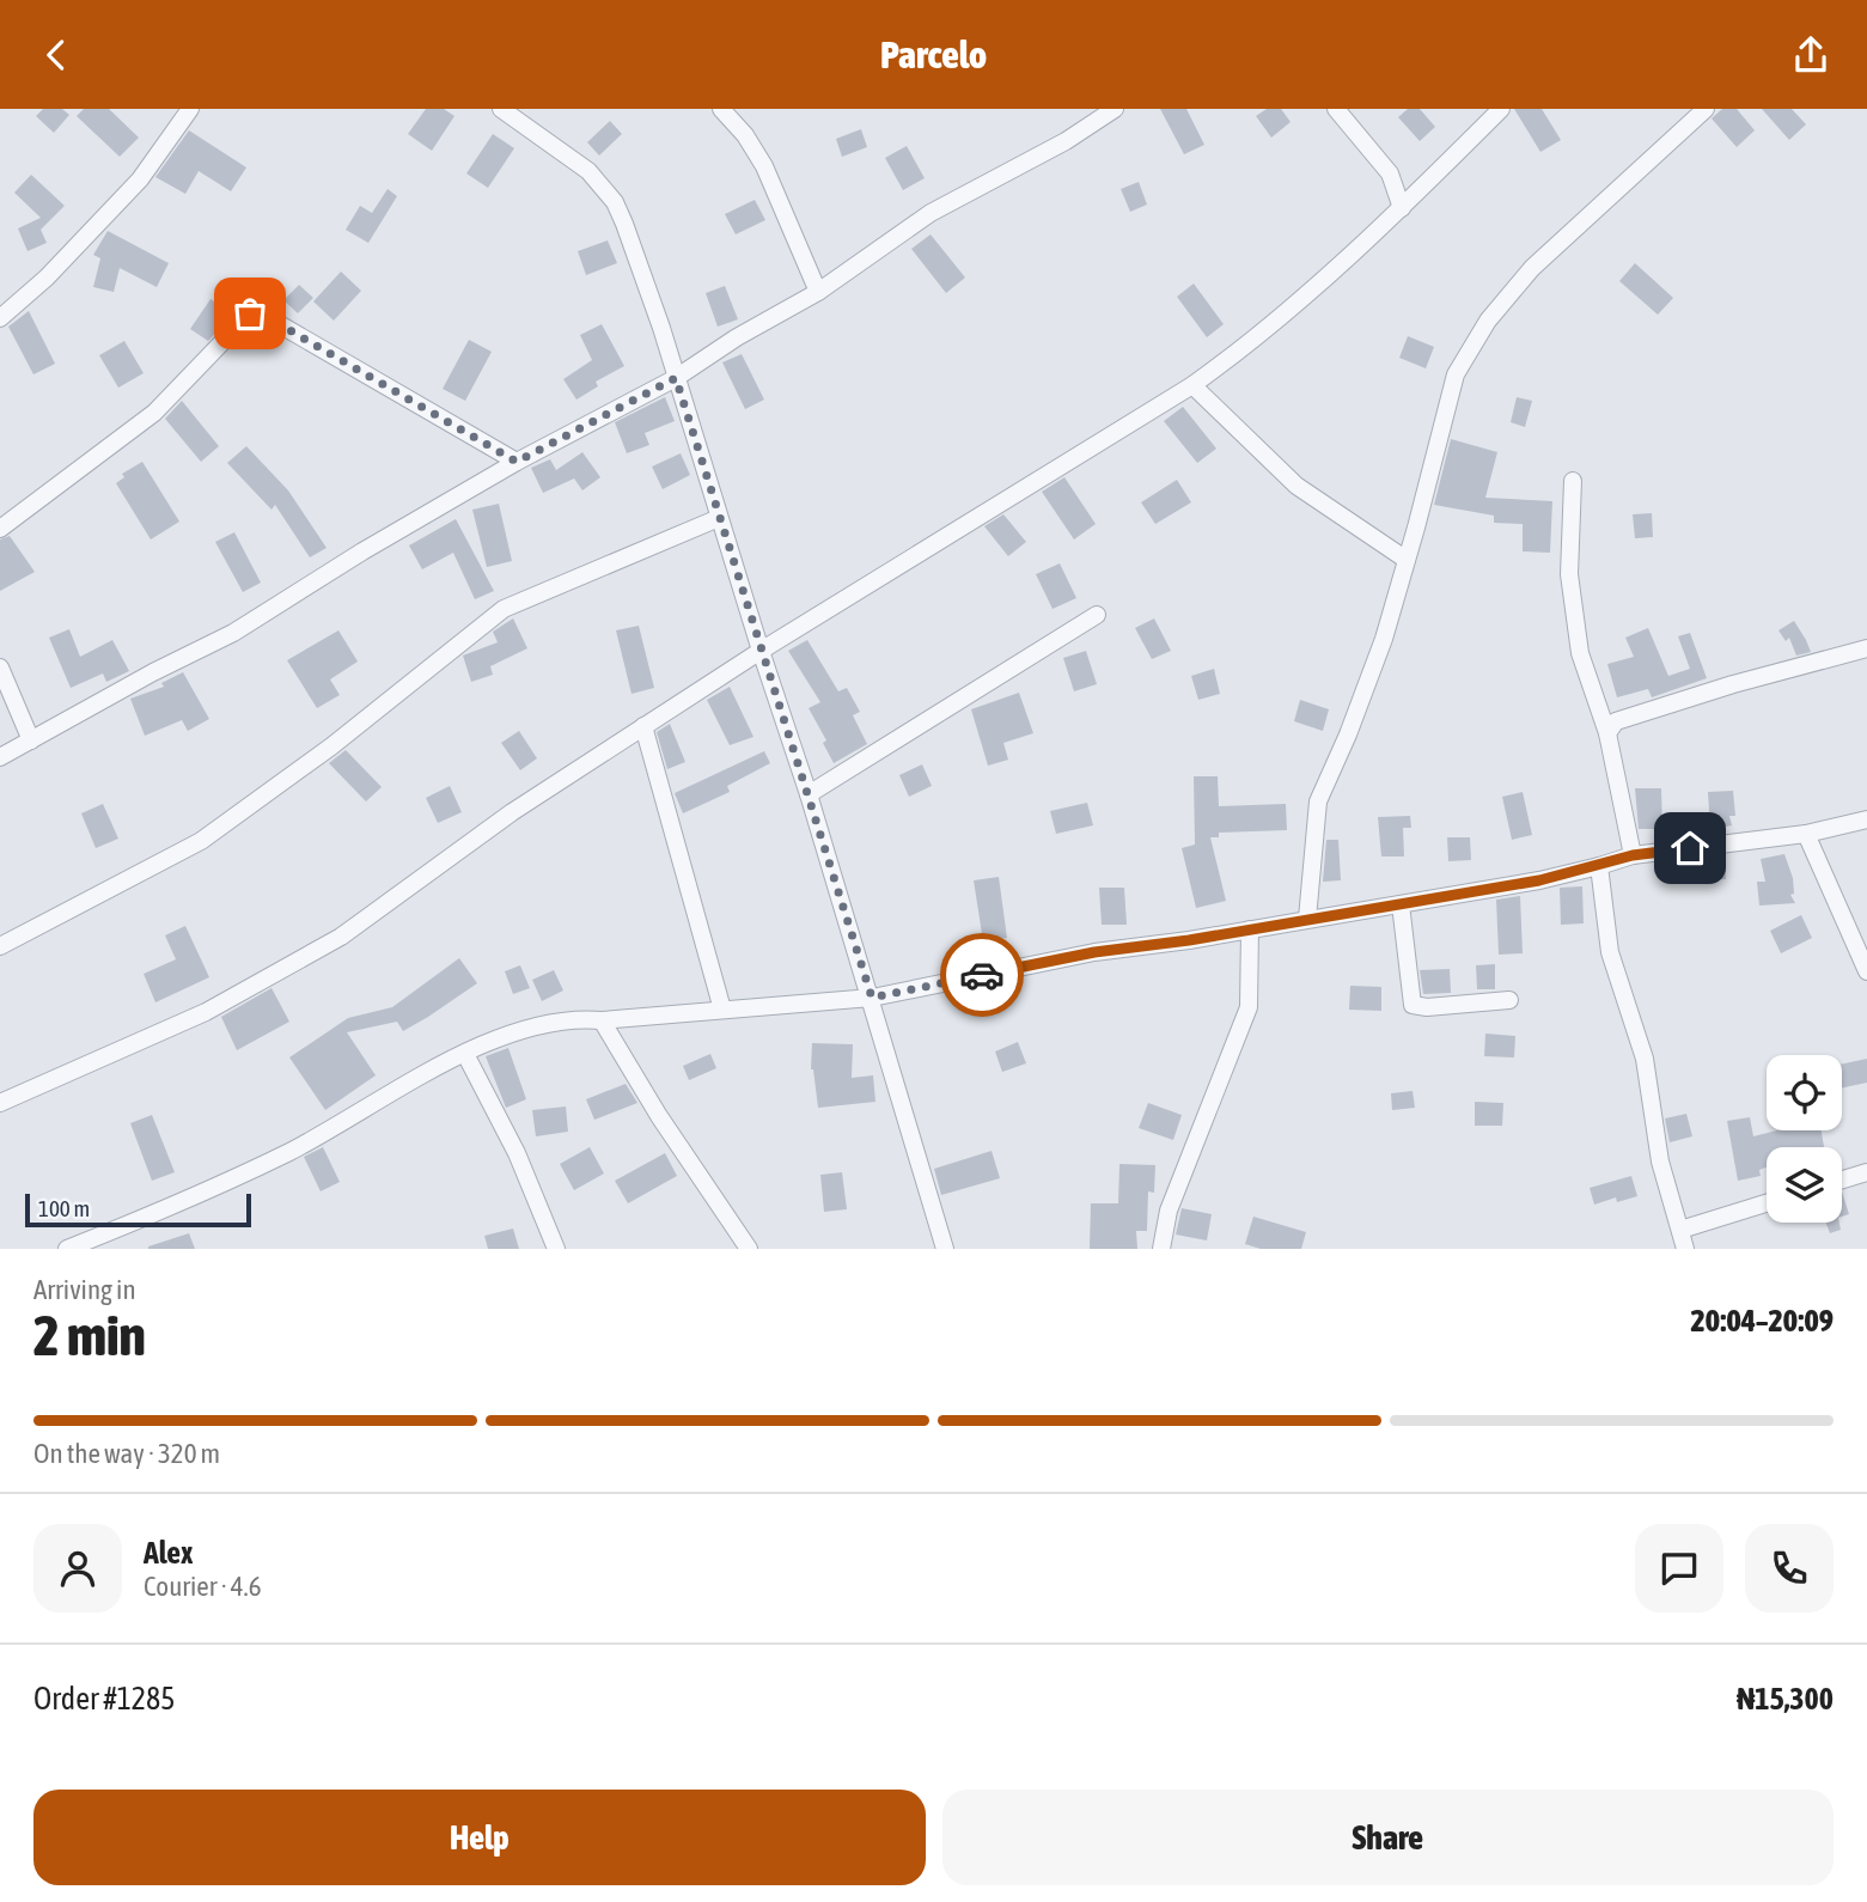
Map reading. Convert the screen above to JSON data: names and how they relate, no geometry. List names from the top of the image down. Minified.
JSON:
{"scale_bar":"100 m","page":{"header":"Parcelo","scale":"100 m","heading":["2 min","Arriving in","20:04–20:09"],"panel":["Alex","Courier · 4.6","Order #1285","₦15,300"],"bar":"On the way · 320 m","buttons":["Help","Share"]}}
